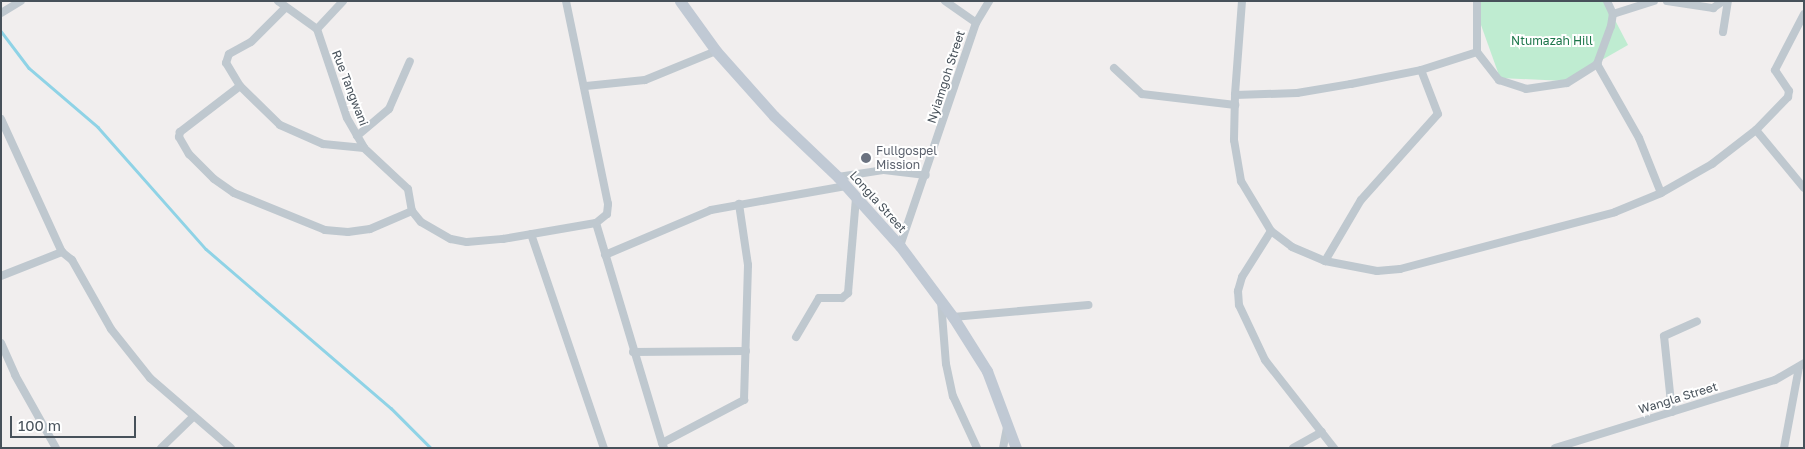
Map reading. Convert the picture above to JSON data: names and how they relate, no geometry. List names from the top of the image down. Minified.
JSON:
{"streets":{"main road":["Longla Street"],"street":["Nyiamgoh Street","Rue Tangwani","Wangla Street"]},"crossings":[["Nyiamgoh Street","Longla Street"]],"parks":["Ntumazah Hill"],"places":["Fullgospel Mission"],"scale_bar":"100 m"}
